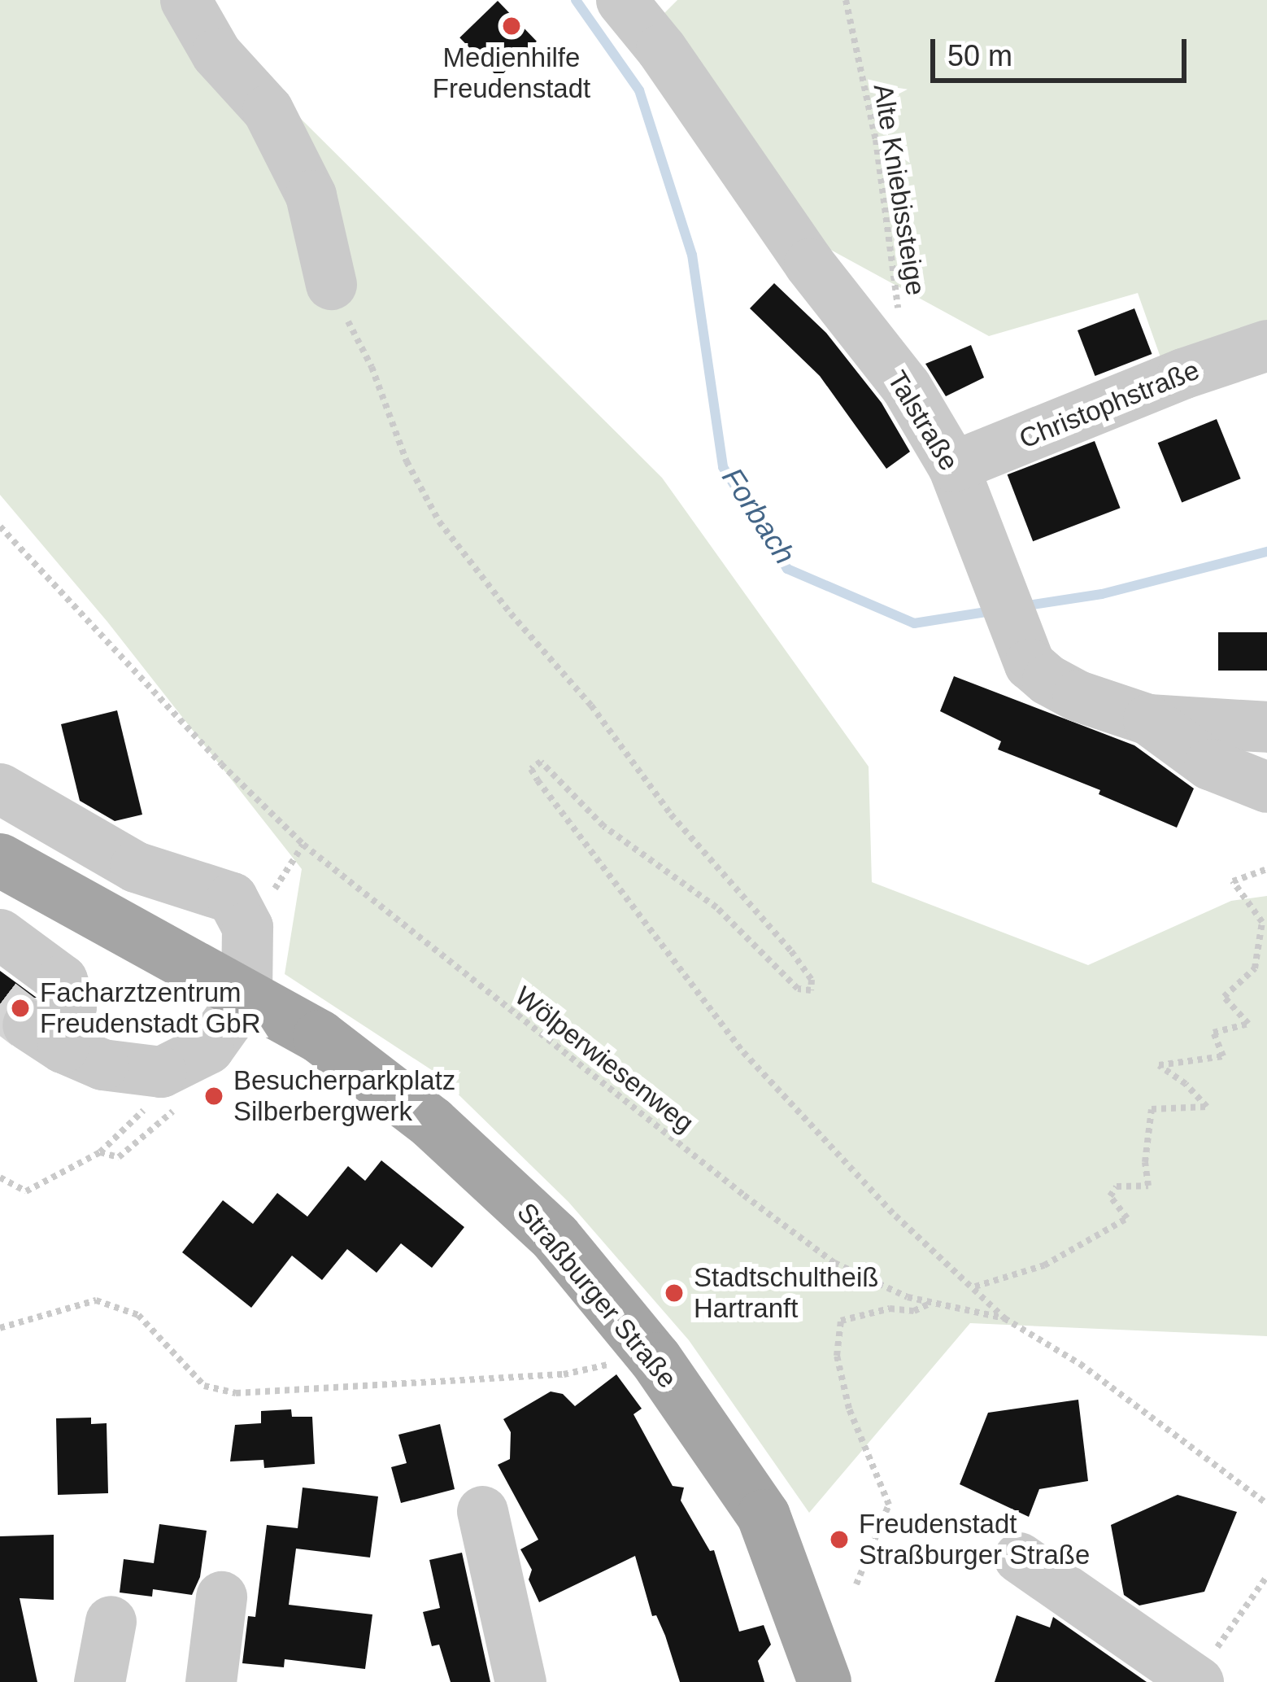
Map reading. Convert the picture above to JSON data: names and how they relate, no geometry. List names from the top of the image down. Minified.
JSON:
{"streets":{"main road":["Straßburger Straße"],"street":["Christophstraße","Talstraße"],"path":["Alte Kniebissteige","Wölperwiesenweg"]},"crossings":[["Christophstraße","Talstraße"]],"water":["Forbach"],"places":["Medienhilfe Freudenstadt","Facharztzentrum Freudenstadt GbR","Besucherparkplatz Silberbergwerk","Stadtschultheiß Hartranft","Freudenstadt Straßburger Straße"],"scale_bar":"50 m"}
